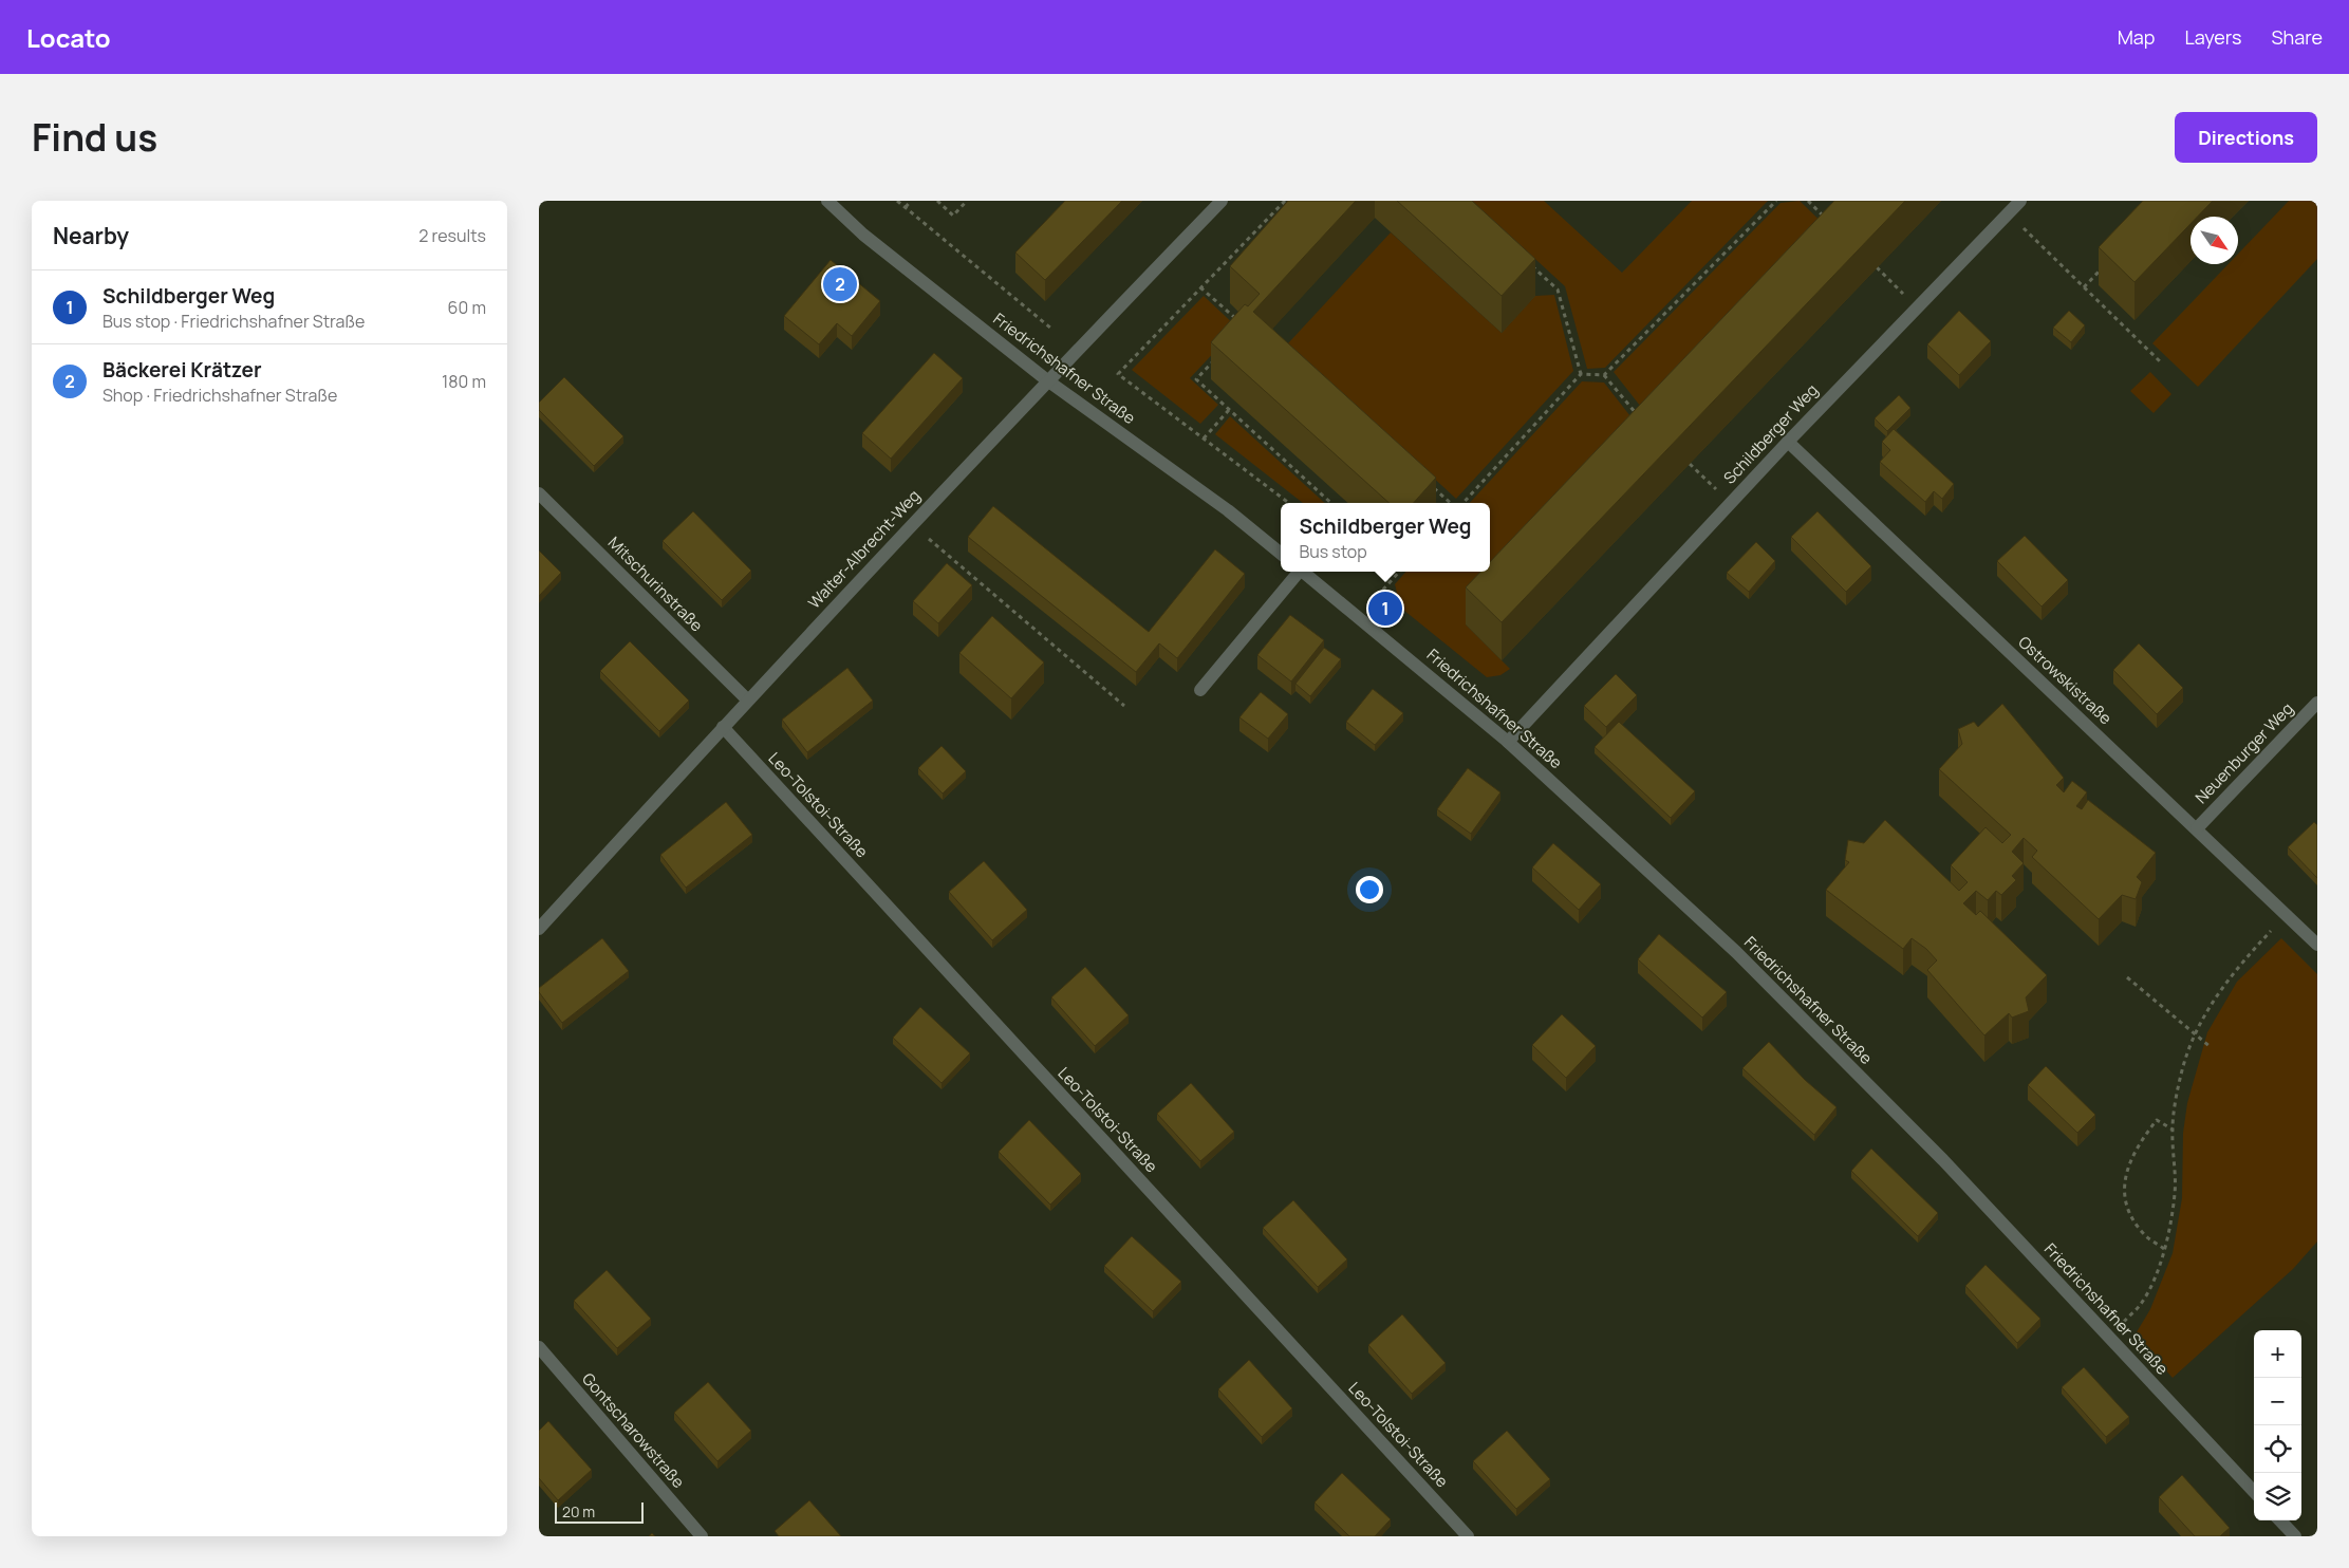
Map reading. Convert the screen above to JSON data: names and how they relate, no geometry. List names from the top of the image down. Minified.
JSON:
{"streets":{"street":["Friedrichshafner Straße","Schildberger Weg","Walter-Albrecht-Weg","Mitschurinstraße","Ostrowskistraße","Neuenburger Weg","Leo-Tolstoi-Straße","Gontscharowstraße"]},"crossings":[["Friedrichshafner Straße","Schildberger Weg"],["Friedrichshafner Straße","Walter-Albrecht-Weg"],["Schildberger Weg","Ostrowskistraße"],["Walter-Albrecht-Weg","Mitschurinstraße"],["Walter-Albrecht-Weg","Leo-Tolstoi-Straße"],["Ostrowskistraße","Neuenburger Weg"]],"scale_bar":"20 m","north":"bottom right","page":{"header":"Locato","nav":["Map","Layers","Share"],"title":"Find us","buttons":"Directions","heading":["Nearby","2 results"],"pins":["2","1"],"list":[{"mark":"1","name":"Schildberger Weg","note":"Bus stop · Friedrichshafner Straße","value":"60 m"},{"mark":"2","name":"Bäckerei Krätzer","note":"Shop · Friedrichshafner Straße","value":"180 m"}],"popup":["Schildberger Weg","Bus stop"],"map_buttons":["+","−"],"scale":"20 m"}}
